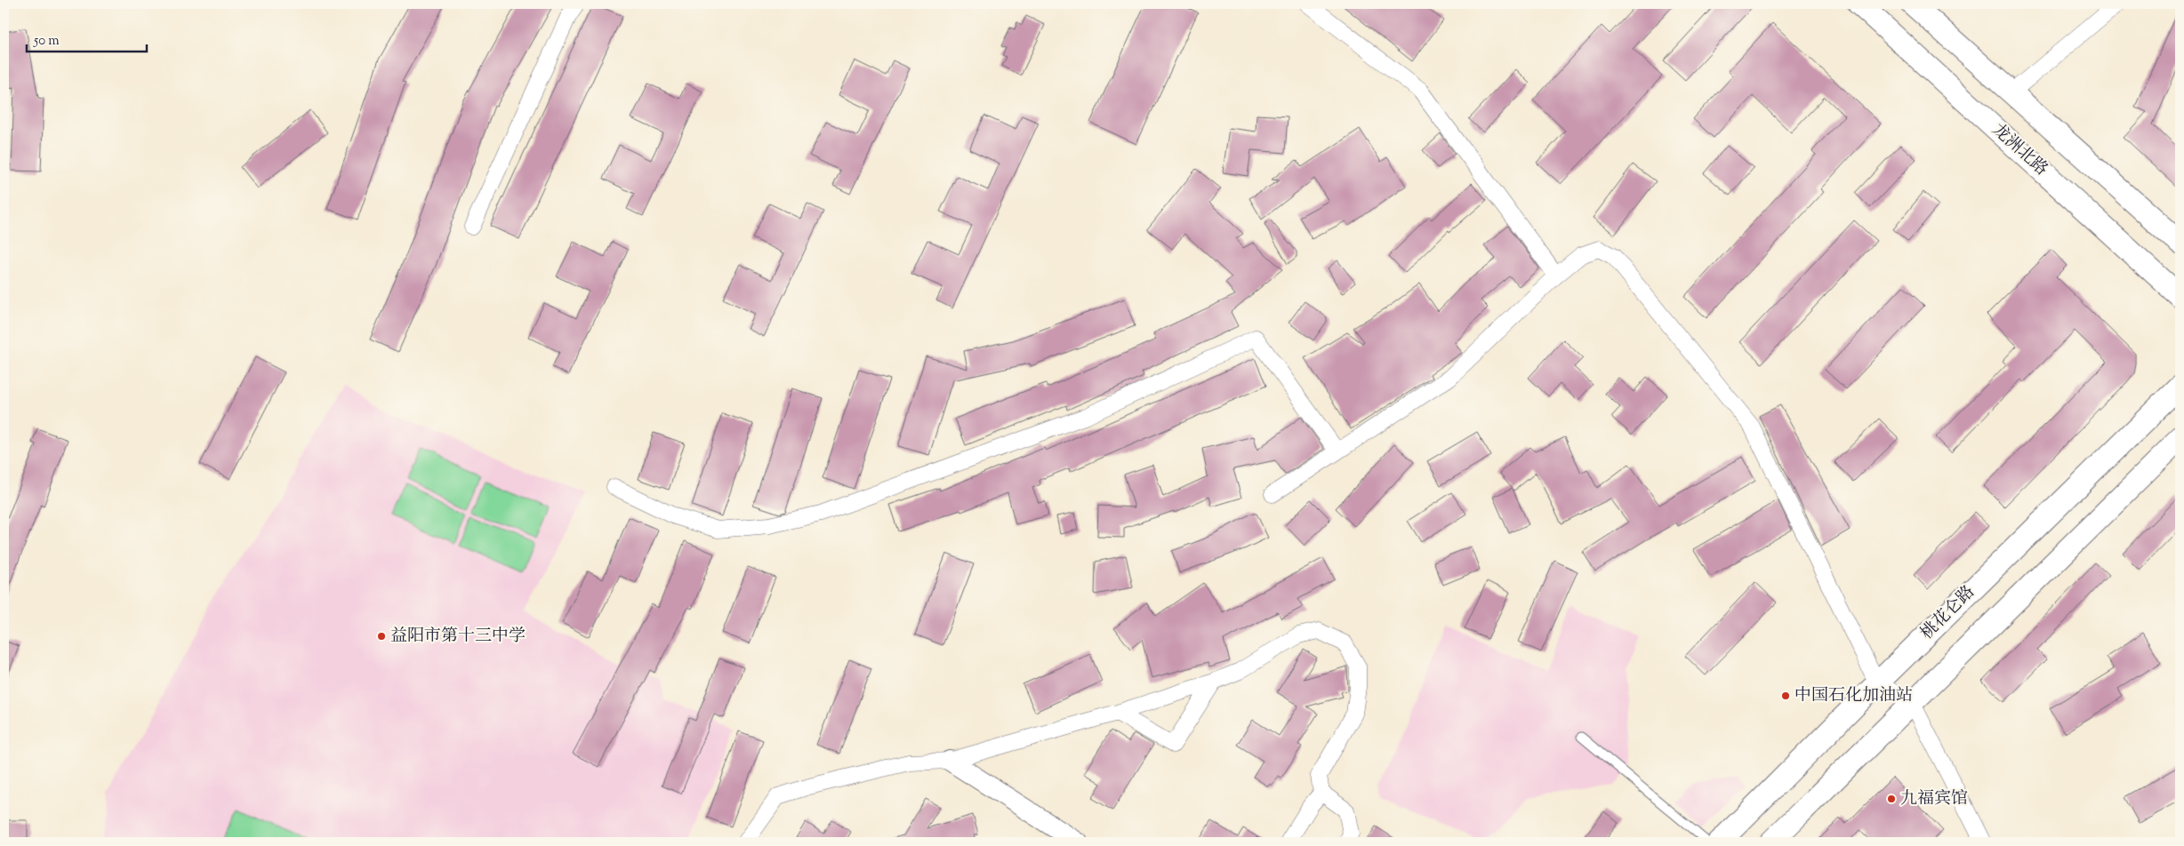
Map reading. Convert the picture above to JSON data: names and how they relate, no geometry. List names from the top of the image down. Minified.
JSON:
{"streets":{"main road":["龙洲北路","桃花仑路"]},"places":["益阳市第十三中学","中国石化加油站","九福宾馆"],"scale_bar":"50 m"}
